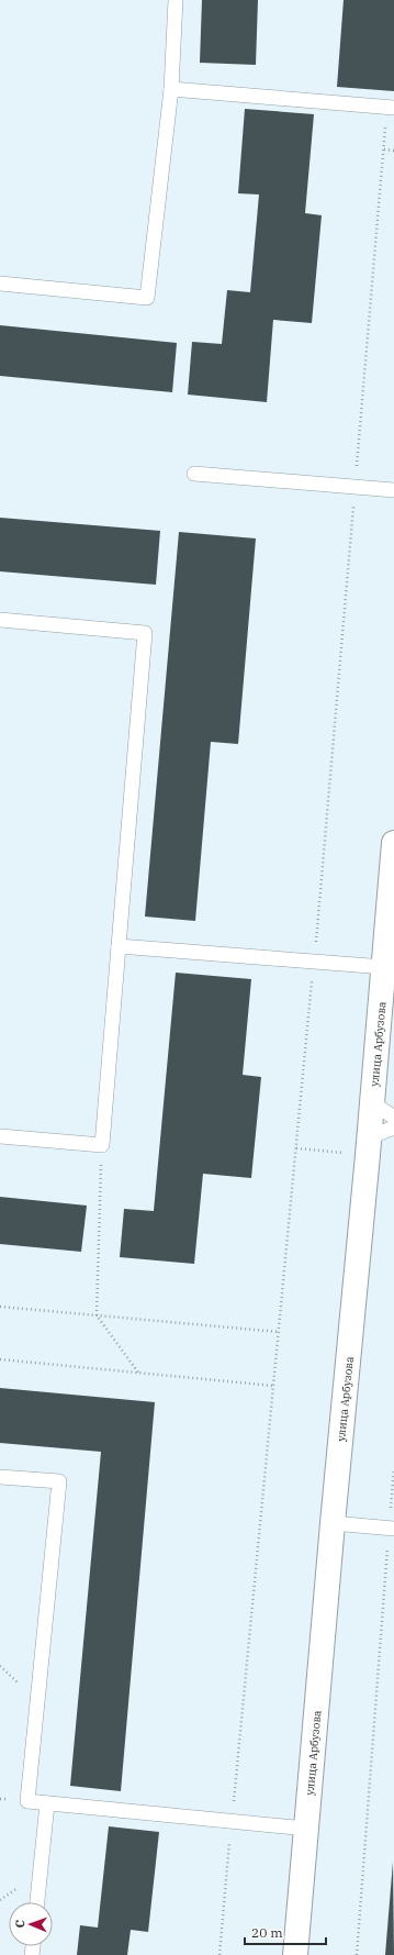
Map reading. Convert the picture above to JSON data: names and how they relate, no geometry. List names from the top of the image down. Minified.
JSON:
{"streets":{"street":["улица Арбузова"]},"scale_bar":"20 m","north":"left"}
